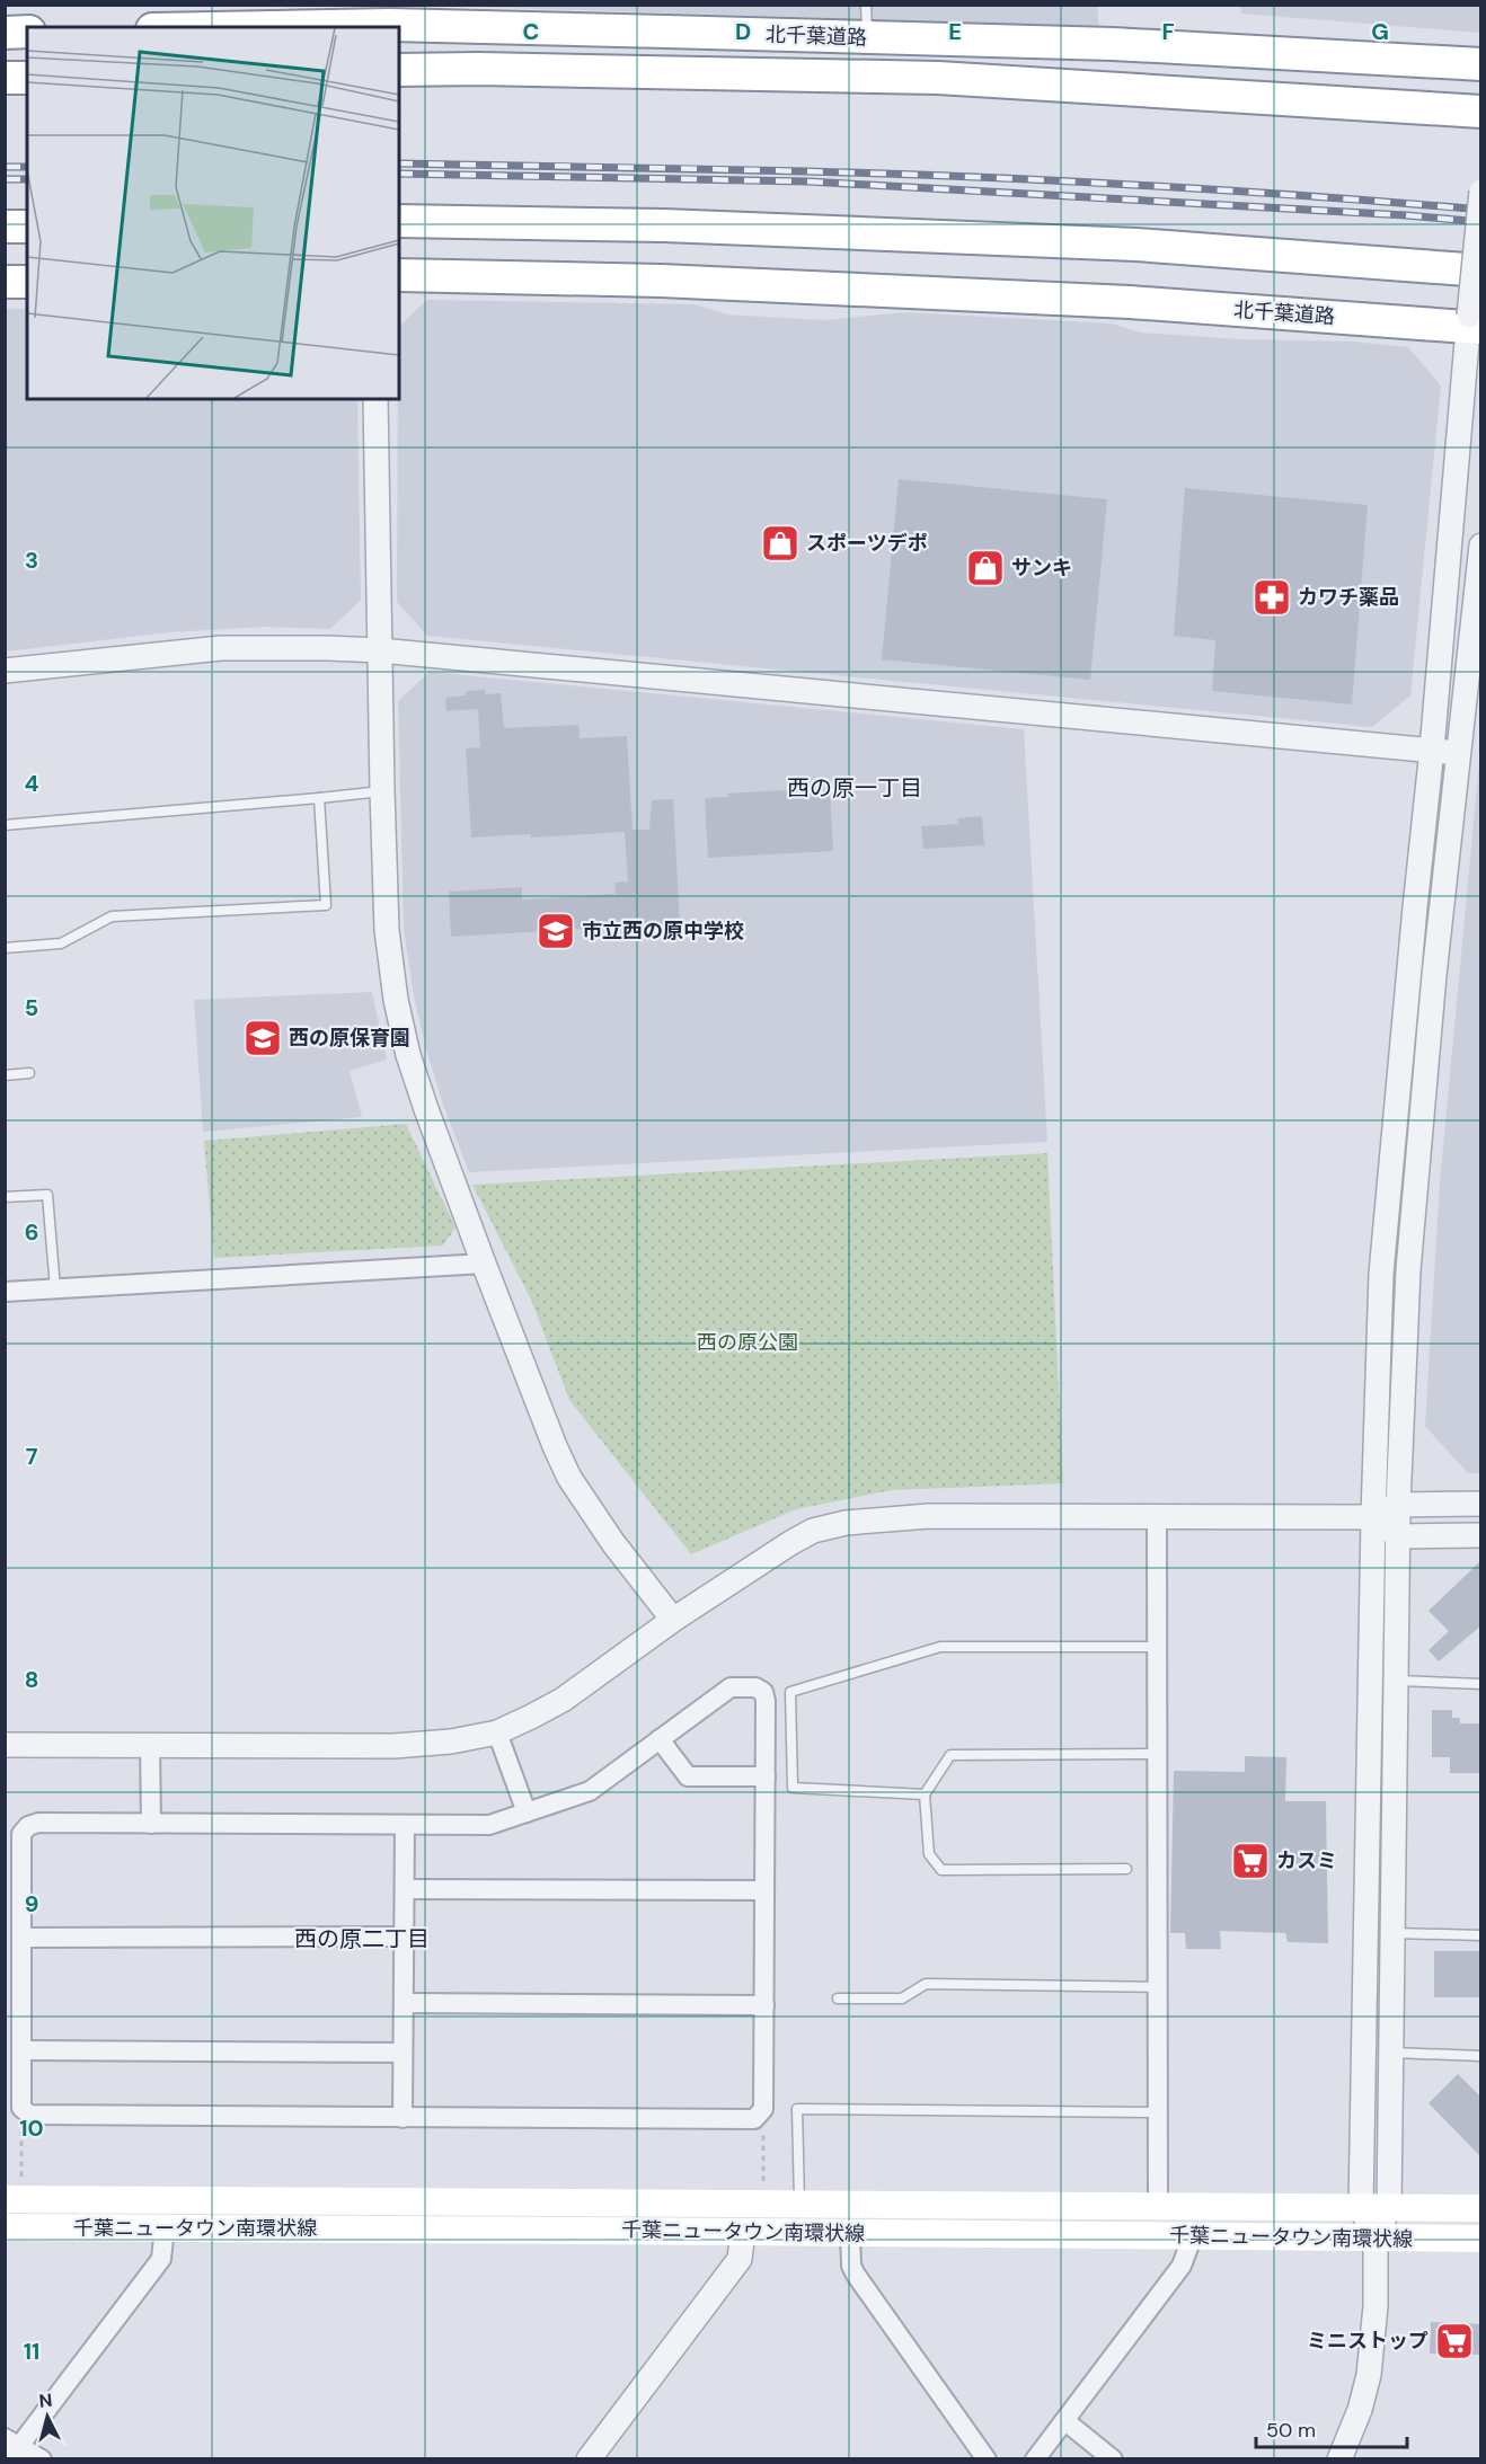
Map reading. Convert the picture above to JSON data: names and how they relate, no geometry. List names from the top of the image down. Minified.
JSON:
{"streets":{"highway":["北千葉道路"],"main road":["千葉ニュータウン南環状線"]},"districts":["西の原一丁目","西の原二丁目"],"parks":["西の原公園"],"places":{"shop":["スポーツデポ","サンキ"],"pharmacy":["カワチ薬品"],"school or university":["市立西の原中学校","西の原保育園"],"supermarket":["カスミ","ミニストップ"]},"scale_bar":"50 m","north":"top","grid":{"columns":["C","D","E","F","G"],"rows":["3","4","5","6","7","8","9","10","11"]}}
